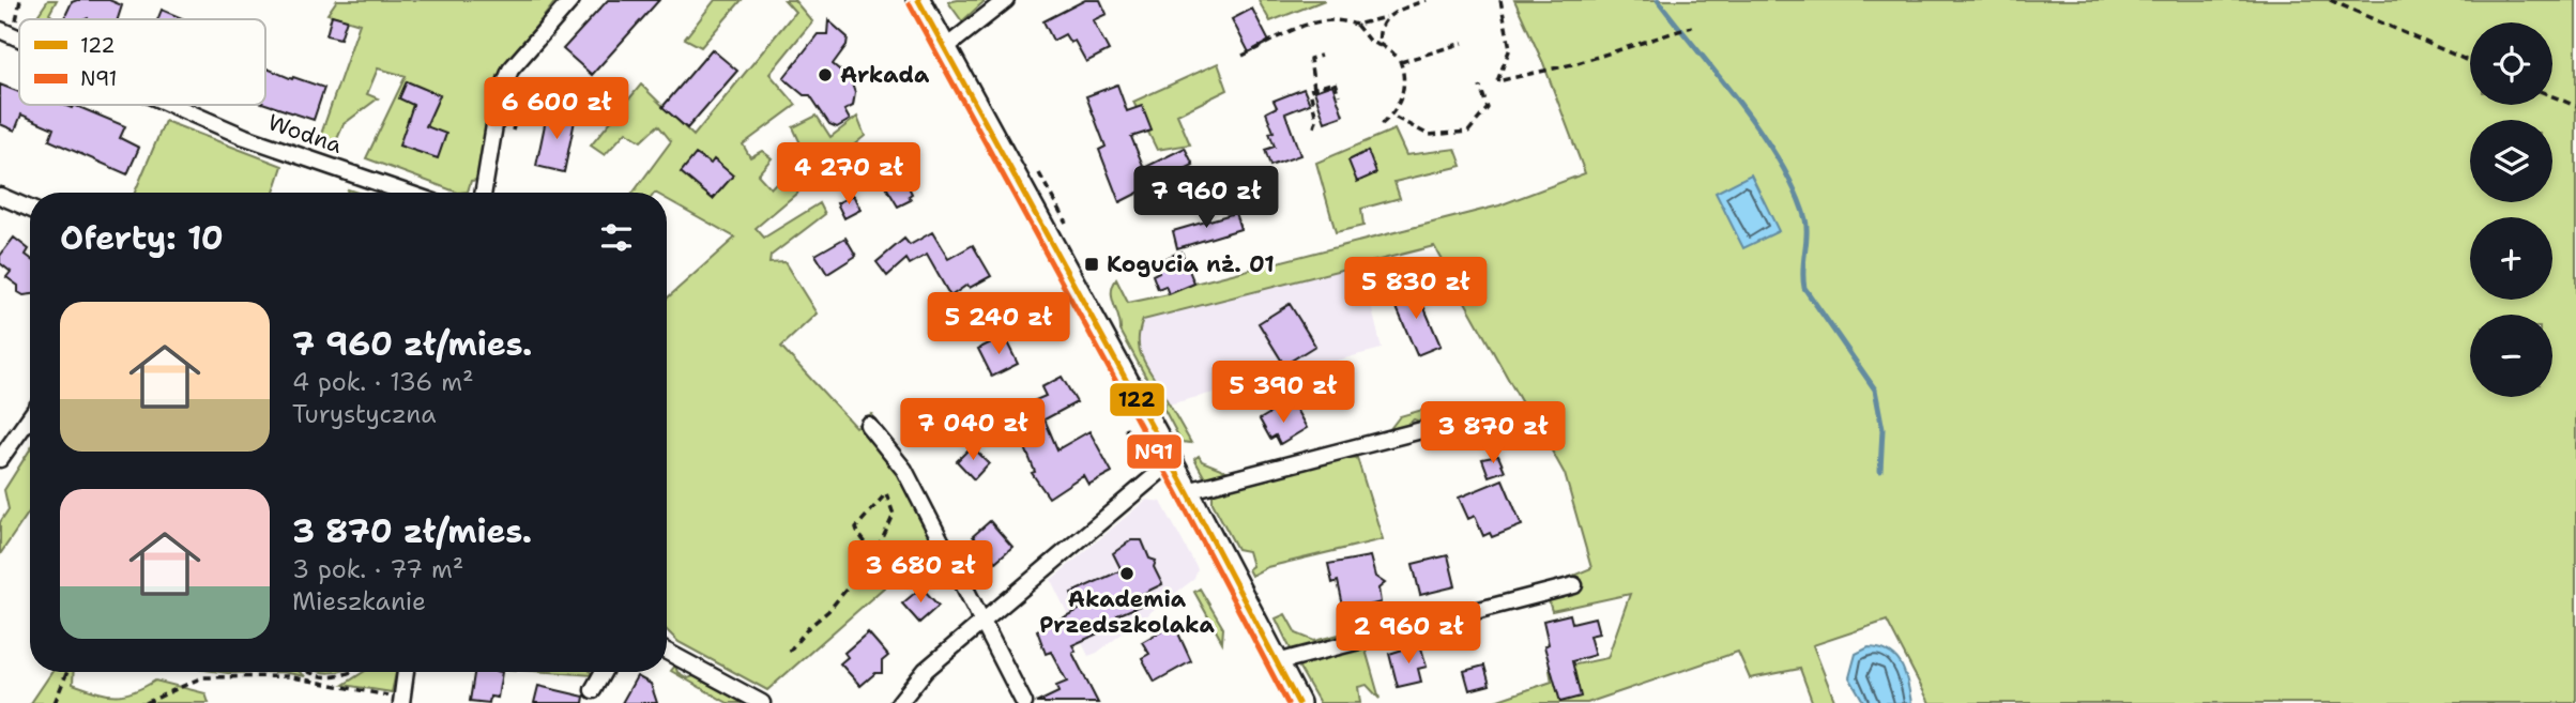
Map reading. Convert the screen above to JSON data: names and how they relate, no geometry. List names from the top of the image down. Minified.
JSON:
{"streets":{"street":["Wodna"]},"places":{"other":["Arkada","Akademia Przedszkolaka"],"transit":["Kogucia nż. 01"]},"lines":["transit line 122","transit line N91"],"legend":["122","N91"],"page":{"map_buttons":["+","−"],"price":["6 600 zł","4 270 zł","7 960 zł","5 830 zł","5 240 zł","5 390 zł","7 040 zł","3 870 zł","3 680 zł","2 960 zł"],"heading":"Oferty: 10","list":[{"name":"7 960 zł/mies.","note":"4 pok. · 136 m² · Turystyczna"},{"name":"3 870 zł/mies.","note":"3 pok. · 77 m² · Mieszkanie"}]}}
